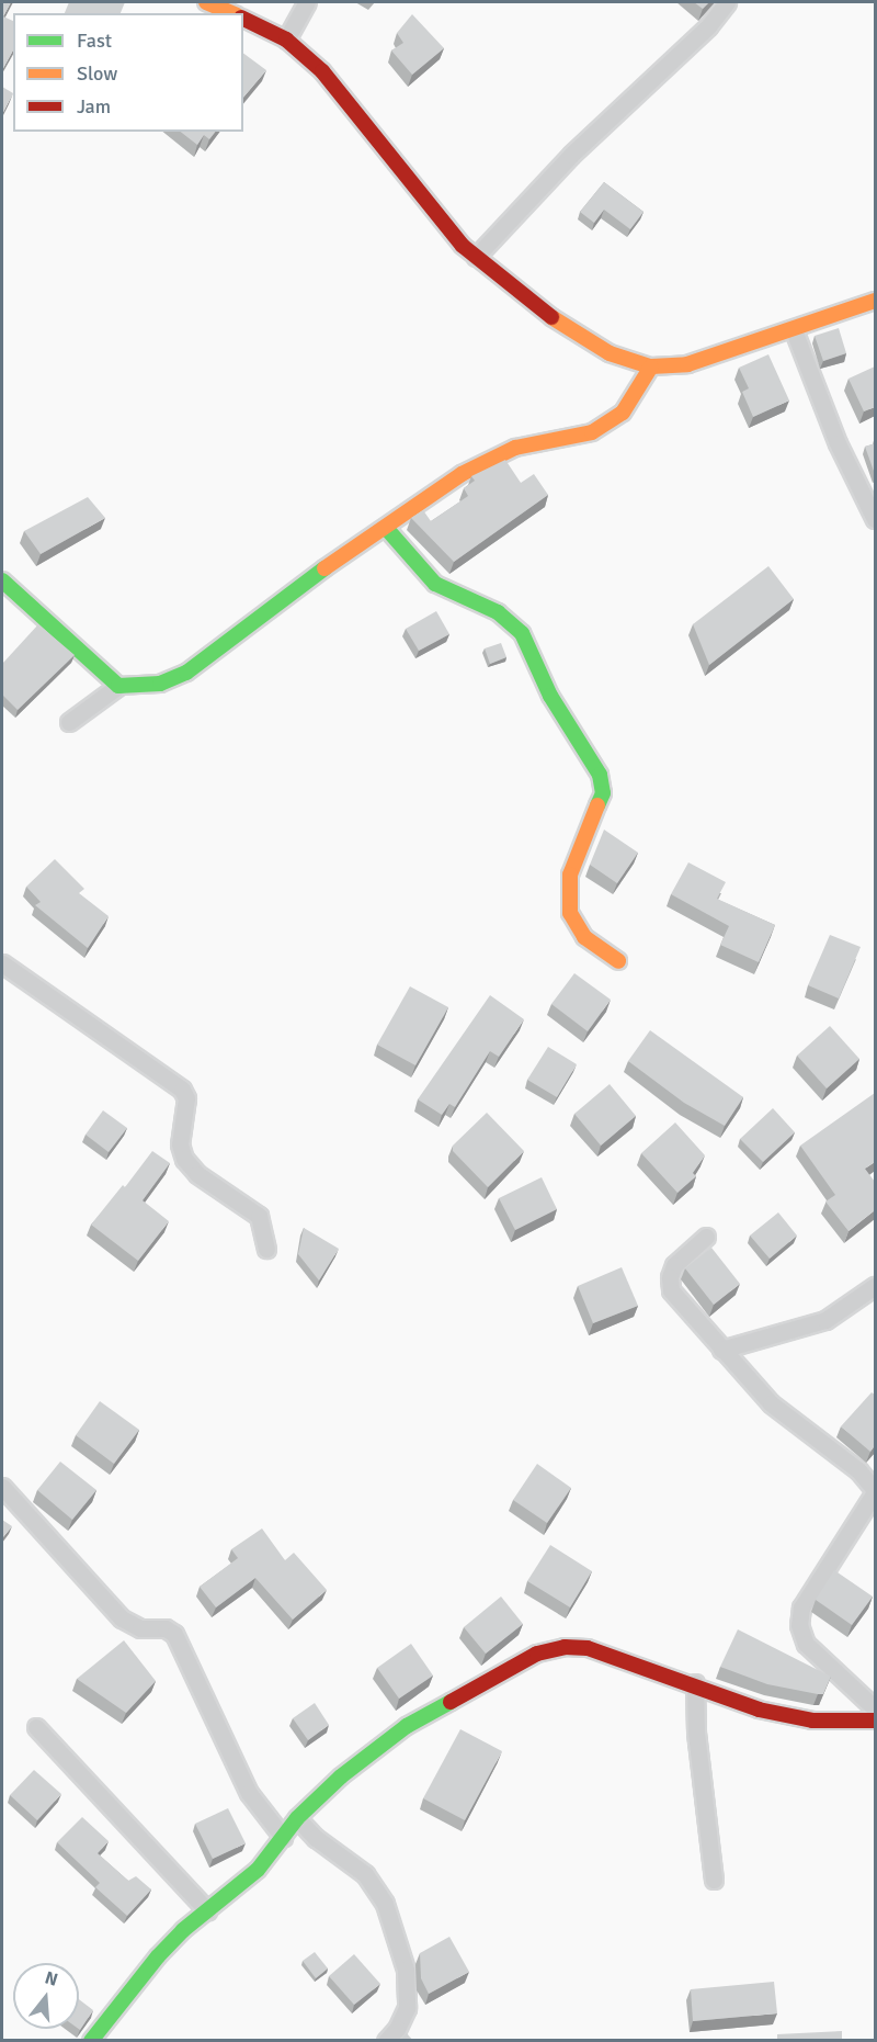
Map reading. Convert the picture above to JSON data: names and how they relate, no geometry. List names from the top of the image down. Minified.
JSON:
{"legend":["Fast","Slow","Jam"],"north":"top"}
